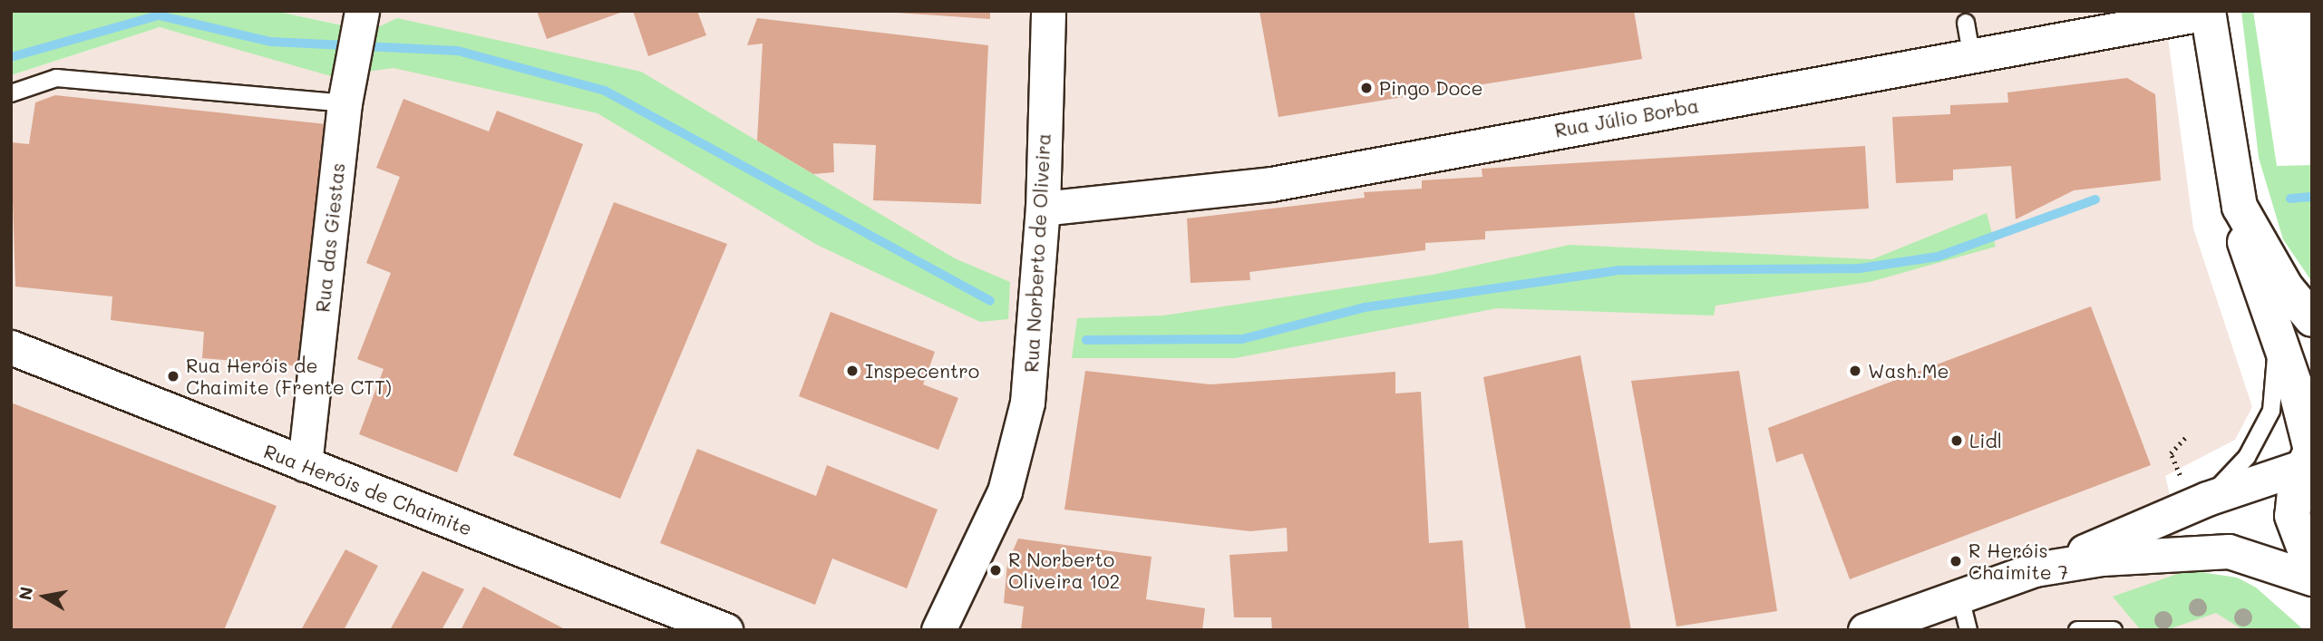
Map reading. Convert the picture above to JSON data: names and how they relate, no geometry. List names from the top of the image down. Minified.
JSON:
{"streets":{"street":["Rua Júlio Borba","Rua das Giestas","Rua Norberto de Oliveira","Rua Heróis de Chaimite"]},"crossings":[["Rua Júlio Borba","Rua Norberto de Oliveira"],["Rua das Giestas","Rua Heróis de Chaimite"]],"places":["Pingo Doce","Inspecentro","Wash.Me","Rua Heróis de Chaimite (Frente CTT)","Lidl","R Heróis Chaimite 7","R Norberto Oliveira 102"],"north":"left"}
